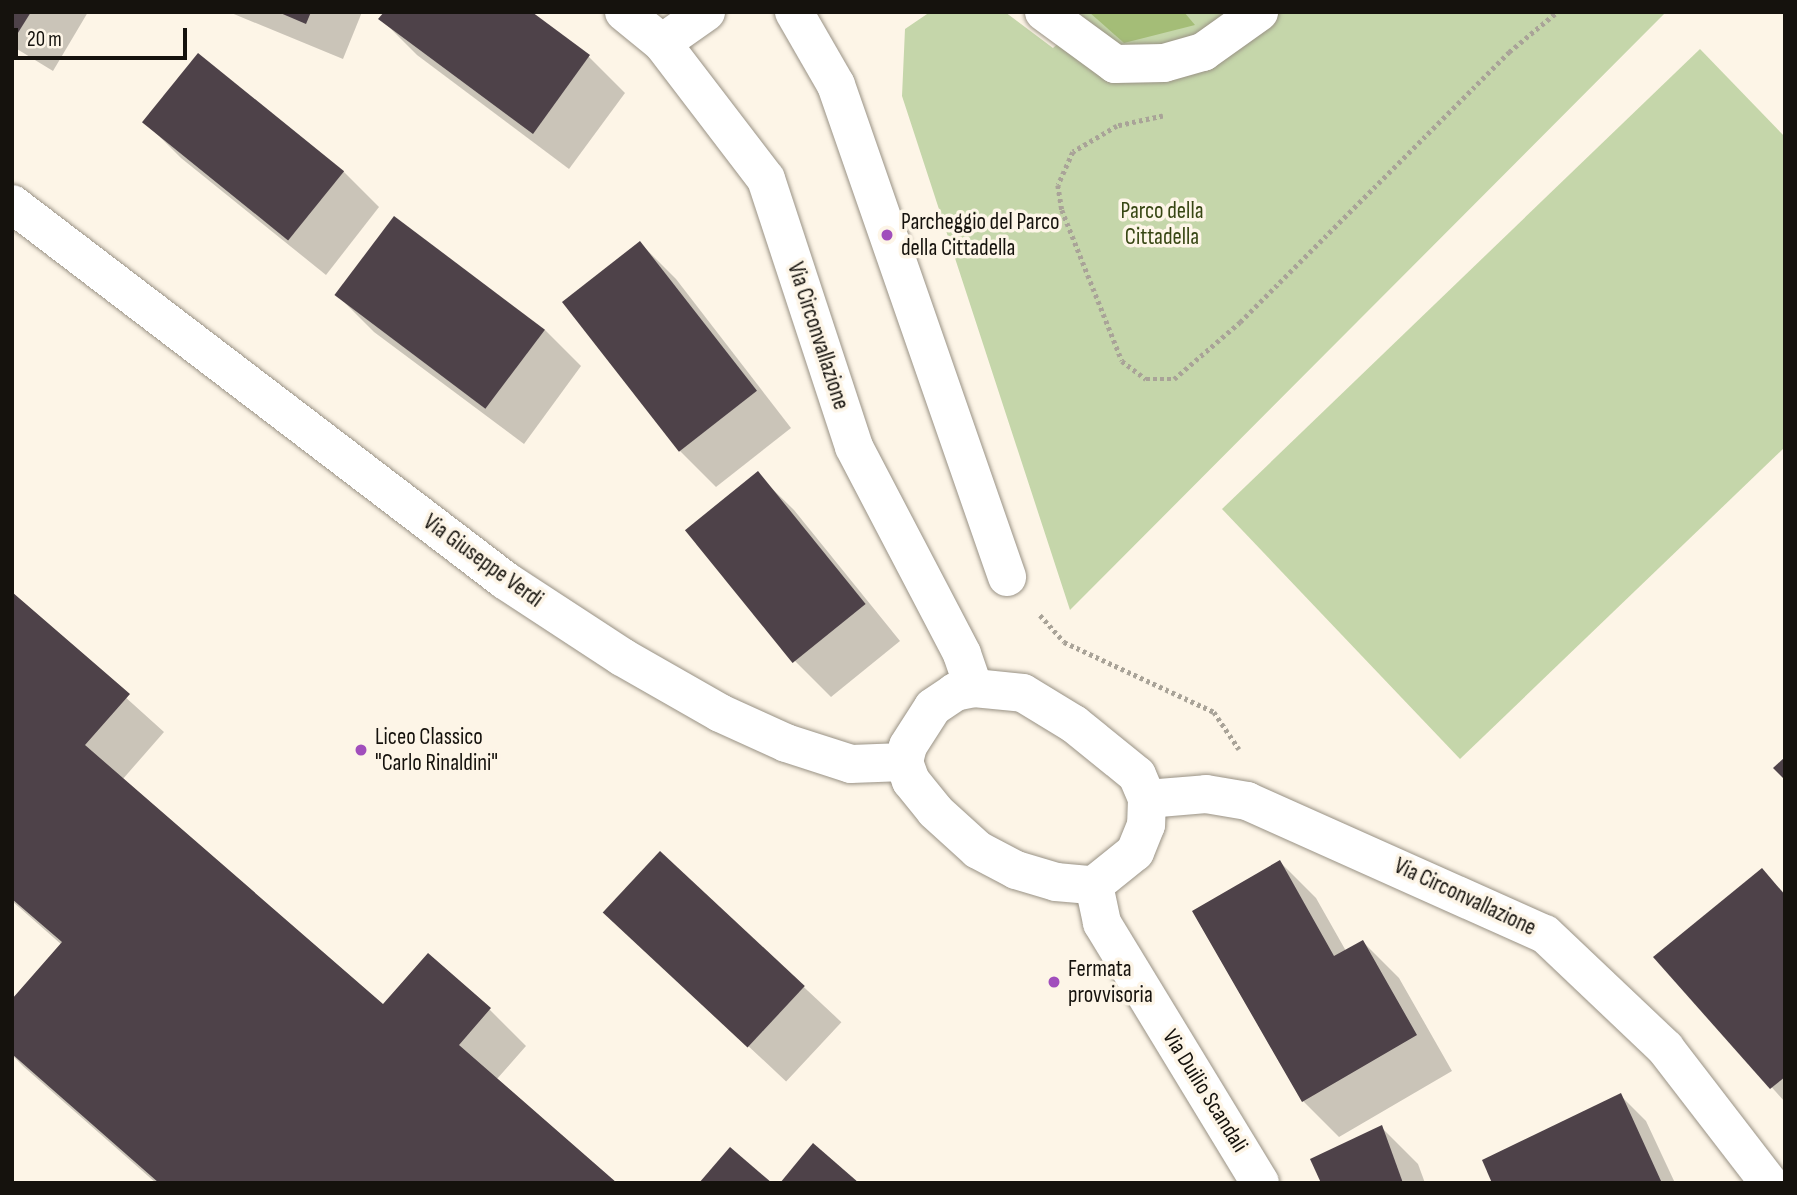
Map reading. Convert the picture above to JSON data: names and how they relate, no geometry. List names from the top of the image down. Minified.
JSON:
{"streets":{"street":["Via Circonvallazione","Via Giuseppe Verdi","Via Duilio Scandali"]},"crossings":[["Via Circonvallazione","Via Giuseppe Verdi"],["Via Circonvallazione","Via Duilio Scandali"],["Via Giuseppe Verdi","Via Duilio Scandali"]],"parks":["Parco della Cittadella"],"places":["Parcheggio del Parco della Cittadella","Liceo Classico \"Carlo Rinaldini\"","Fermata provvisoria"],"scale_bar":"20 m"}
